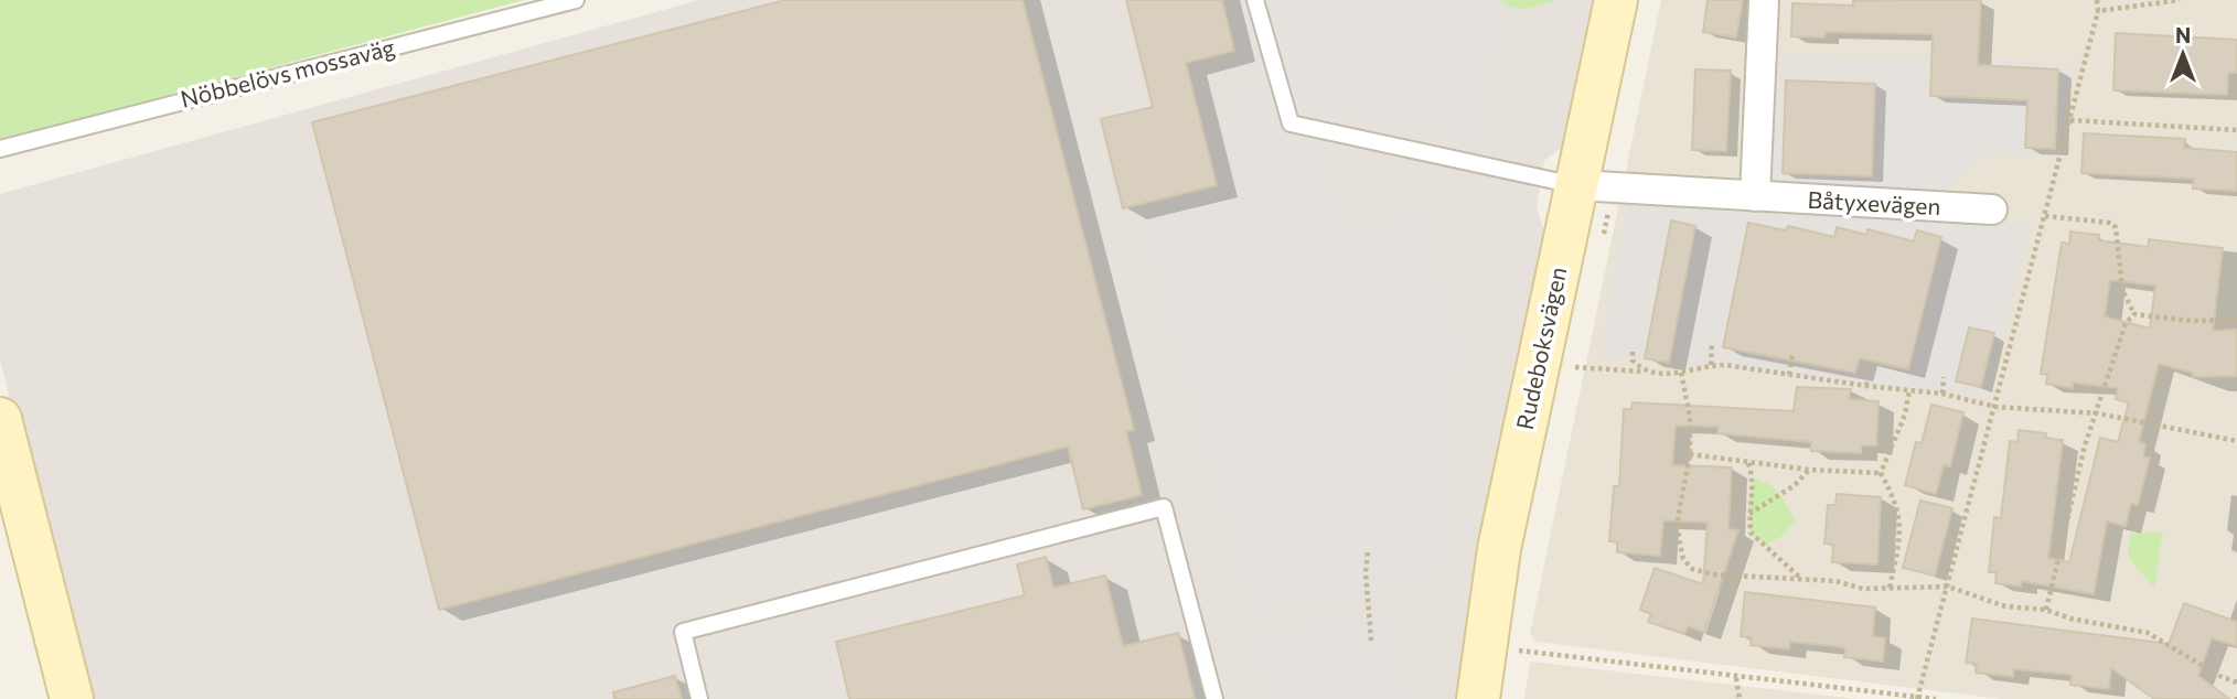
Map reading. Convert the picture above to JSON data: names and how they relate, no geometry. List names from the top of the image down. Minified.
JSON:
{"streets":{"street":["Båtyxevägen","Rudeboksvägen"],"lane":["Nöbbelövs mossaväg"]},"crossings":[["Båtyxevägen","Rudeboksvägen"]],"north":"top"}
